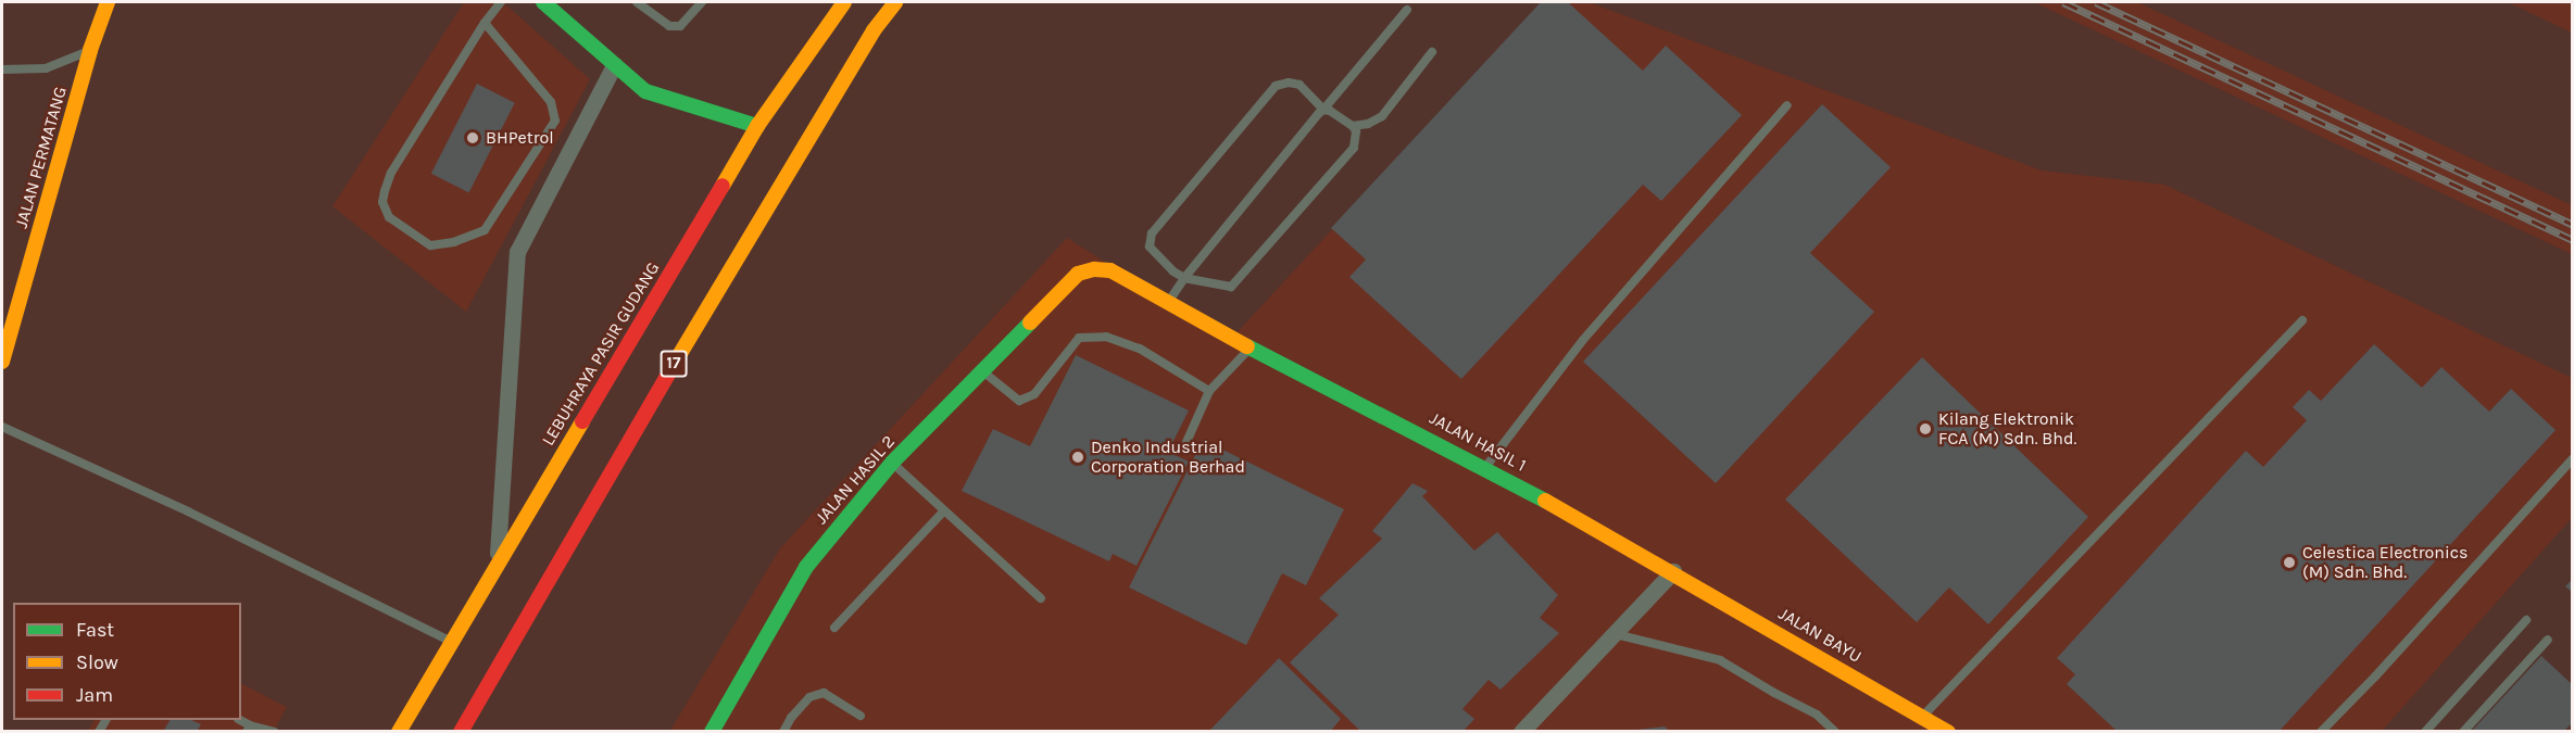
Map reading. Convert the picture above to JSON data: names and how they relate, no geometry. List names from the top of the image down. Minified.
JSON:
{"streets":{"main road":["JALAN PERMATANG","LEBUHRAYA PASIR GUDANG","17","JALAN HASIL 1","JALAN HASIL 2","JALAN BAYU"]},"crossings":[["JALAN HASIL 1","JALAN HASIL 2"],["JALAN HASIL 1","JALAN BAYU"]],"places":["BHPetrol","Kilang Elektronik FCA (M) Sdn. Bhd.","Denko Industrial Corporation Berhad","Celestica Electronics (M) Sdn. Bhd."],"legend":["Fast","Slow","Jam"]}
